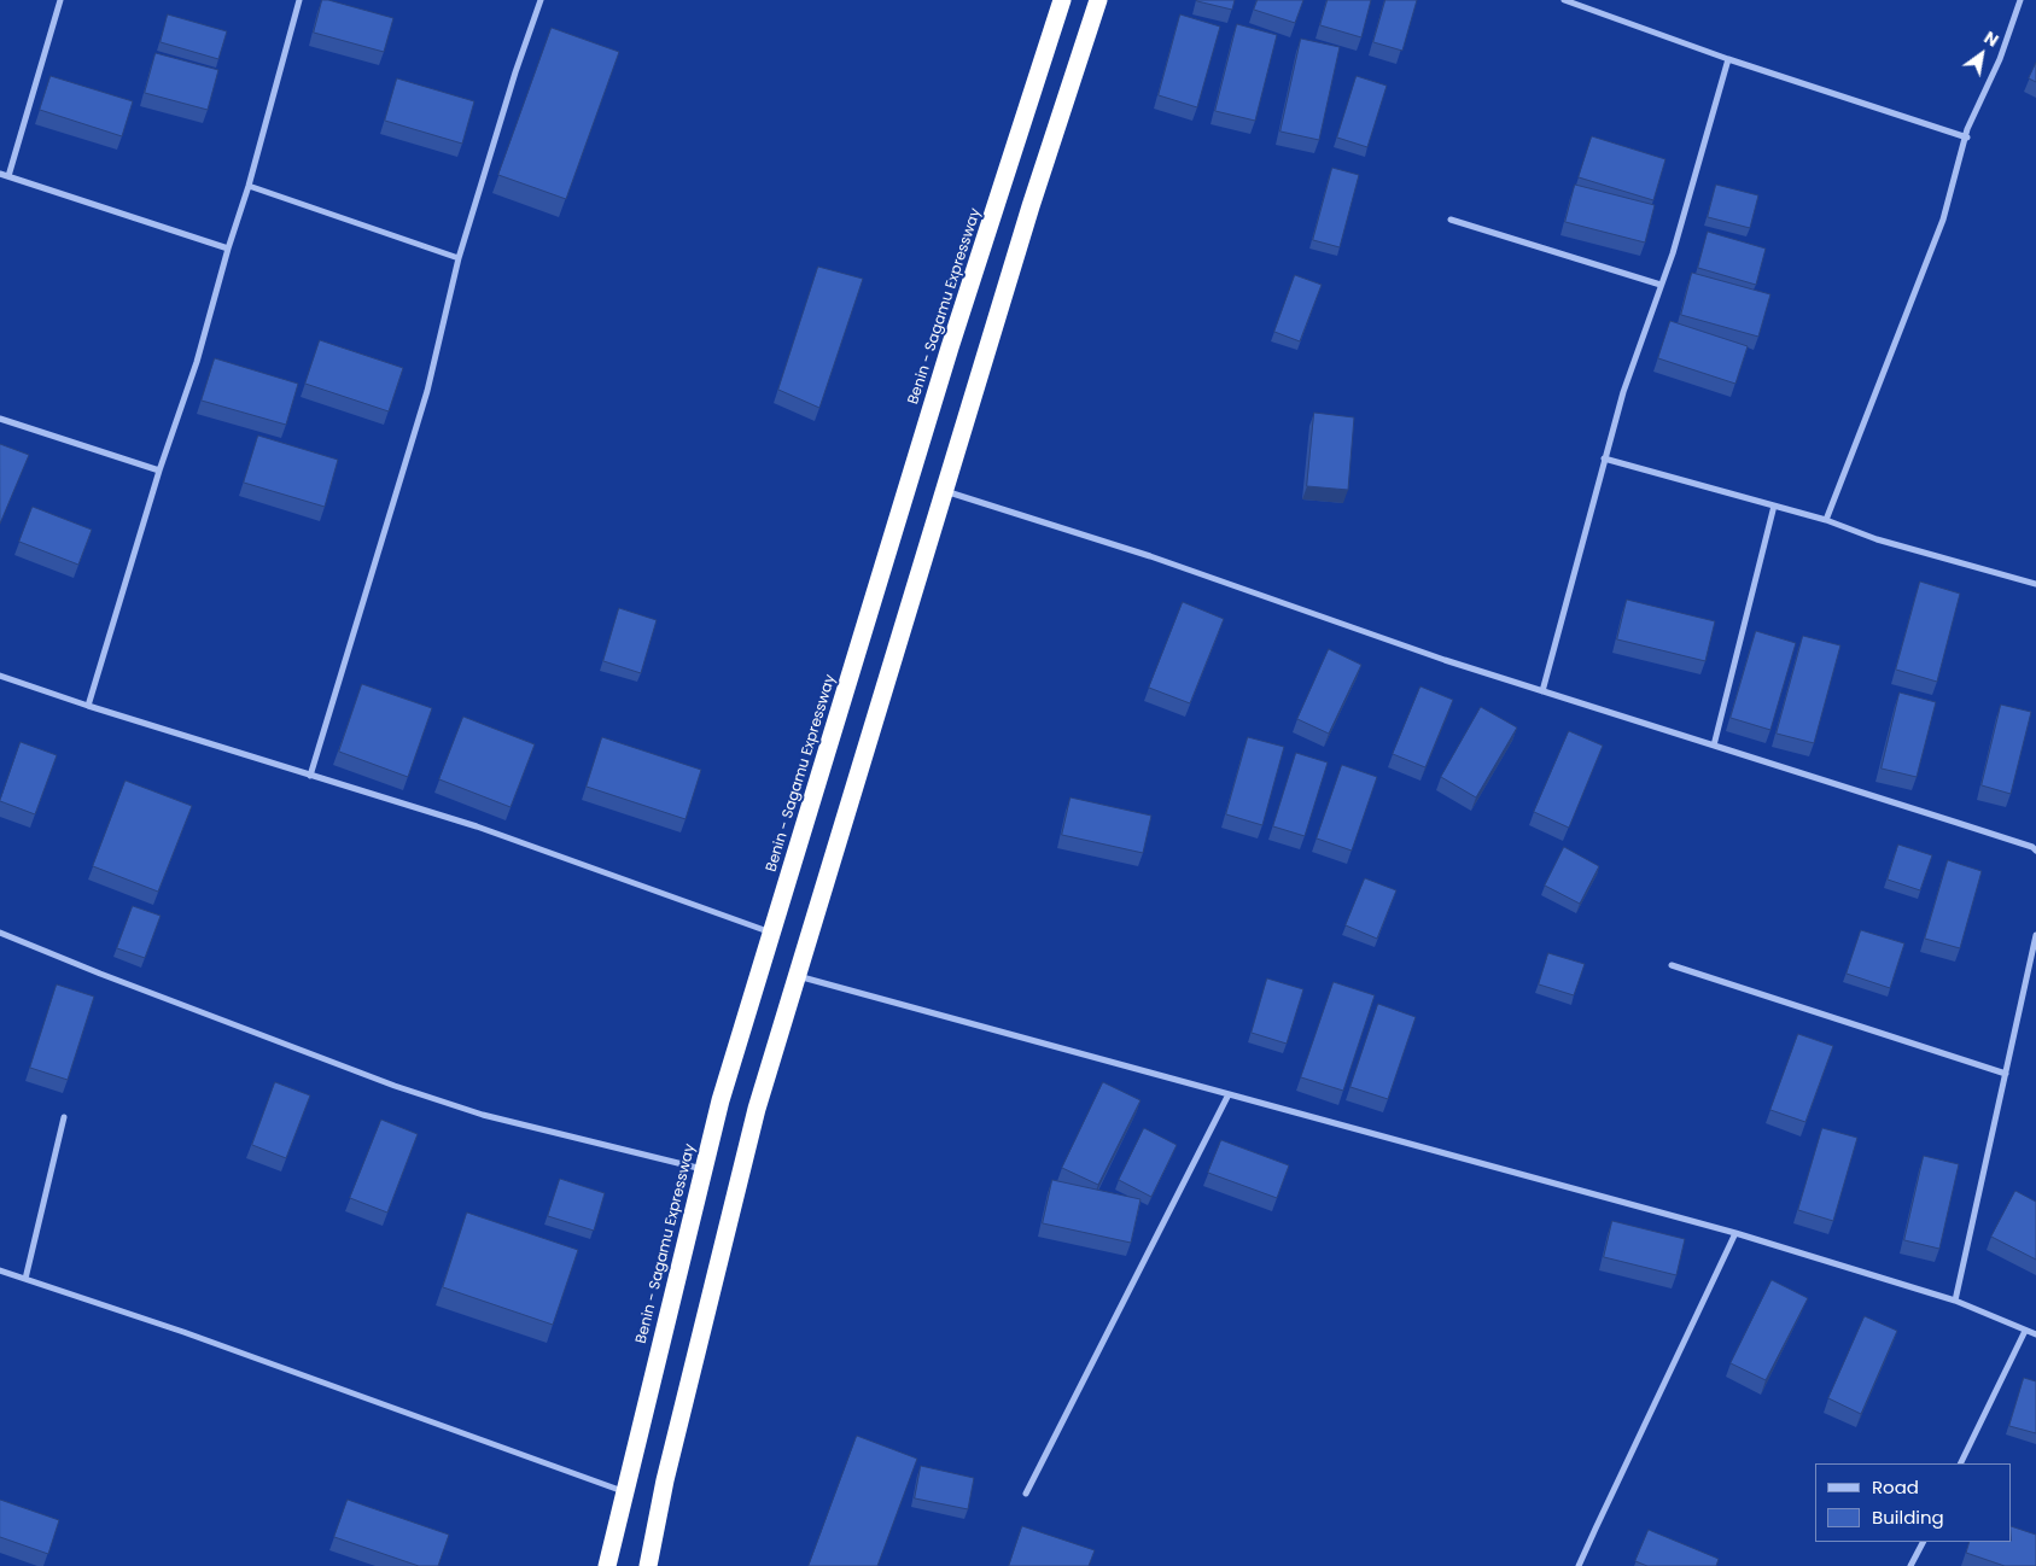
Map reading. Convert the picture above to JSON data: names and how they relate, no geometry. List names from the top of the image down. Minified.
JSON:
{"streets":{"highway":["Benin - Sagamu Expressway"]},"legend":["Road","Building"],"north":"top right"}
